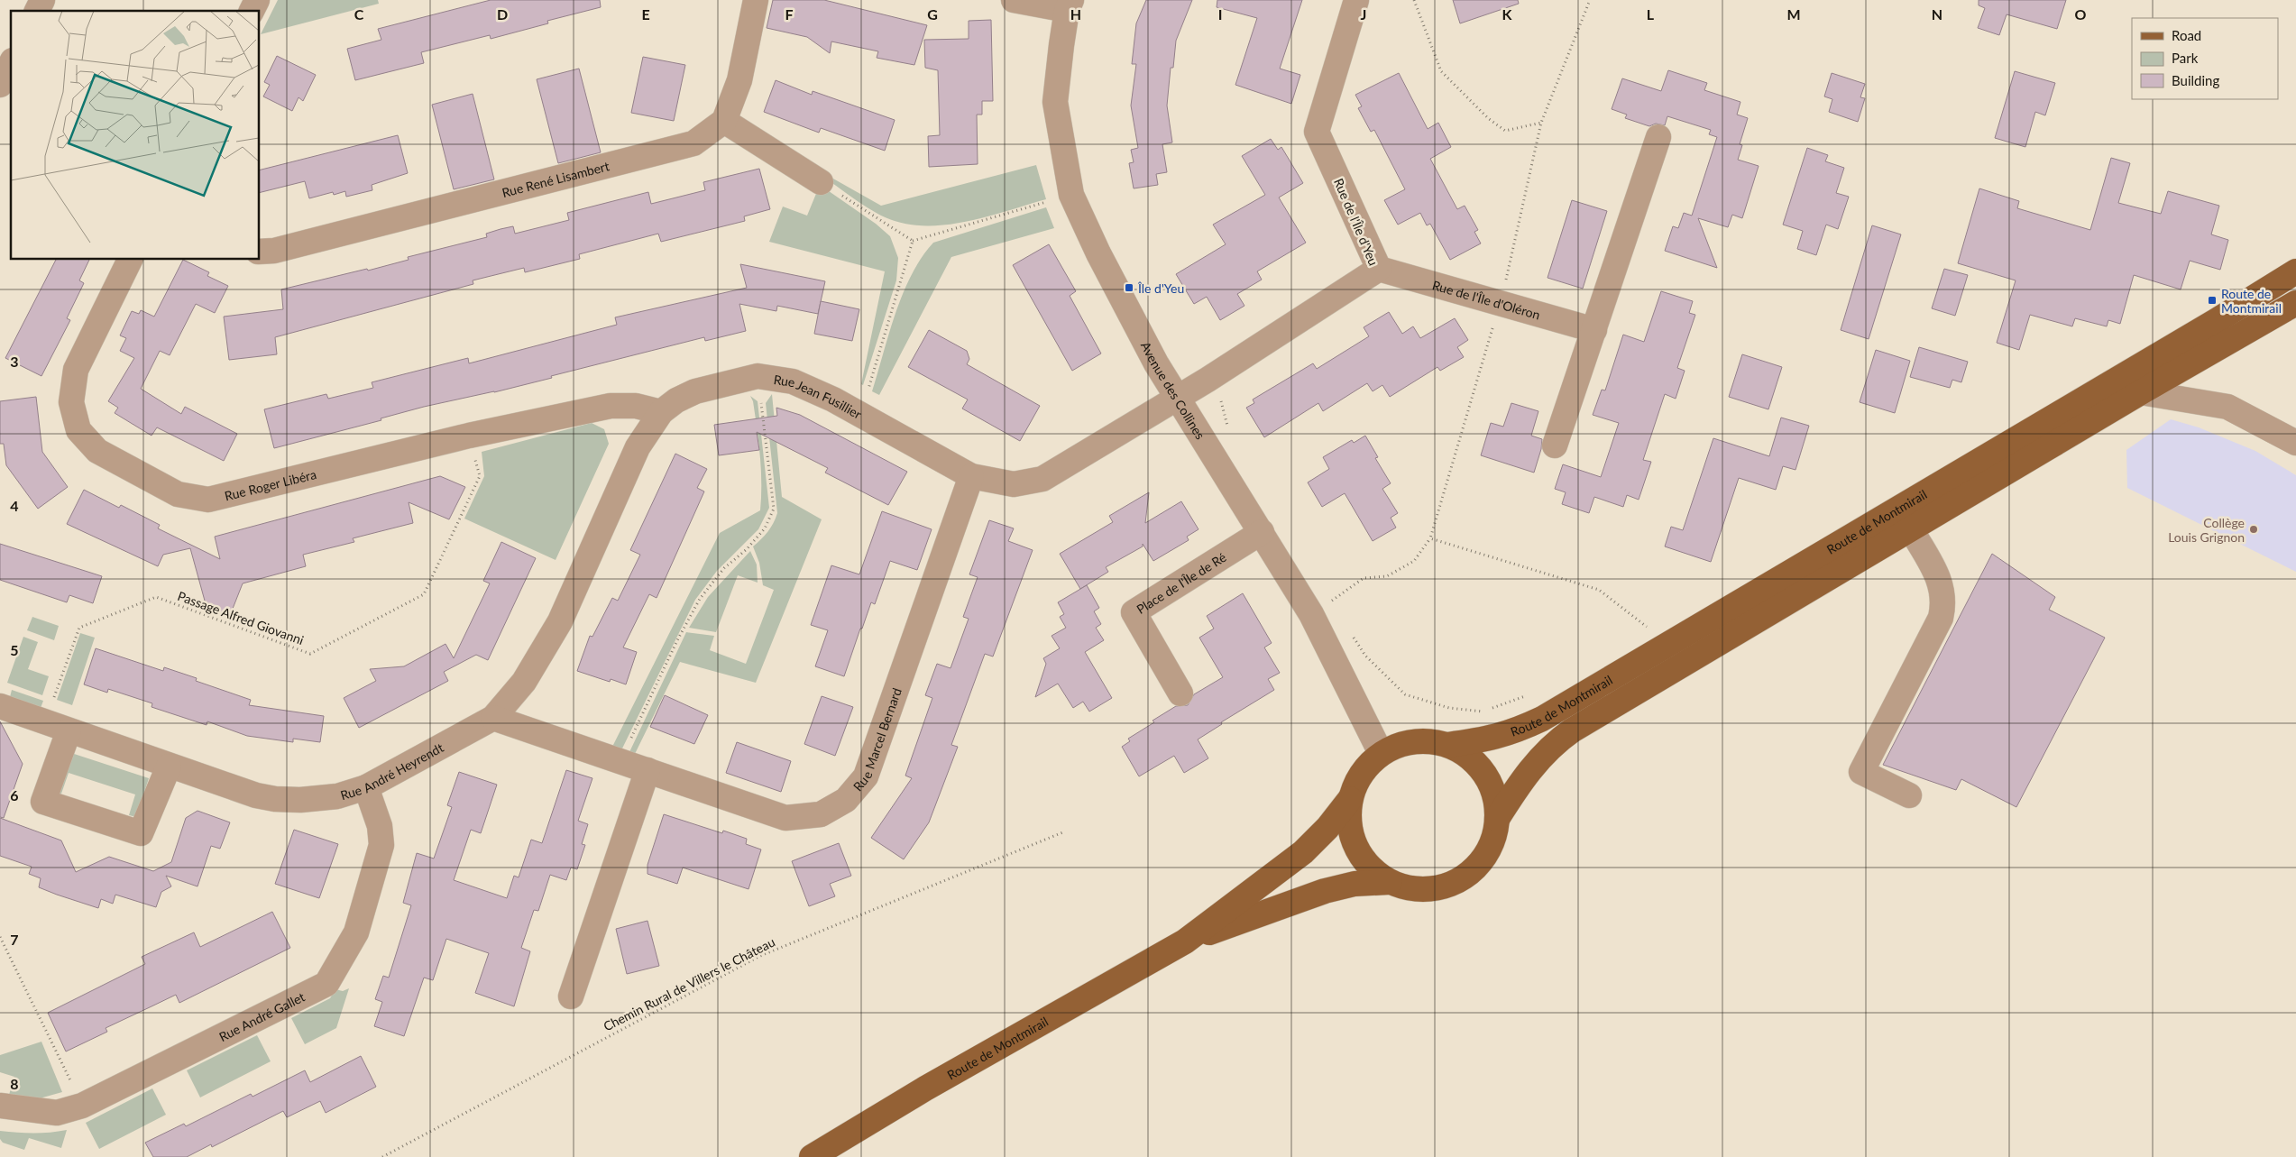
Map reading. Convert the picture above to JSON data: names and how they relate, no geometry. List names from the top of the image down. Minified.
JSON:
{"streets":{"main road":["Route de Montmirail"],"street":["Rue René Lisambert","Rue de l'Île d'Yeu","Rue de l'Île d'Oléron","Avenue des Collines","Rue Jean Fusillier","Rue Roger Libéra","Place de l'Île de Ré","Rue Marcel Bernard","Rue André Heyrendt","Rue André Gallet"],"path":["Passage Alfred Giovanni","Chemin Rural de Villers le Château"]},"crossings":[["Rue de l'Île d'Yeu","Rue de l'Île d'Oléron"],["Rue de l'Île d'Yeu","Avenue des Collines"],["Rue de l'Île d'Yeu","Rue Jean Fusillier"],["Avenue des Collines","Rue Jean Fusillier"],["Avenue des Collines","Route de Montmirail"],["Avenue des Collines","Place de l'Île de Ré"],["Rue Jean Fusillier","Rue Roger Libéra"],["Rue Jean Fusillier","Rue Marcel Bernard"],["Rue Jean Fusillier","Rue André Heyrendt"],["Rue Roger Libéra","Passage Alfred Giovanni"],["Passage Alfred Giovanni","Rue André Heyrendt"],["Rue Marcel Bernard","Rue André Heyrendt"],["Rue André Heyrendt","Rue André Gallet"]],"places":{"transit":["Île d'Yeu","Route de Montmirail"],"other":["Collège Louis Grignon"]},"legend":["Road","Park","Building"],"grid":{"columns":["C","D","E","F","G","H","I","J","K","L","M","N","O"],"rows":["3","4","5","6","7","8"]}}
